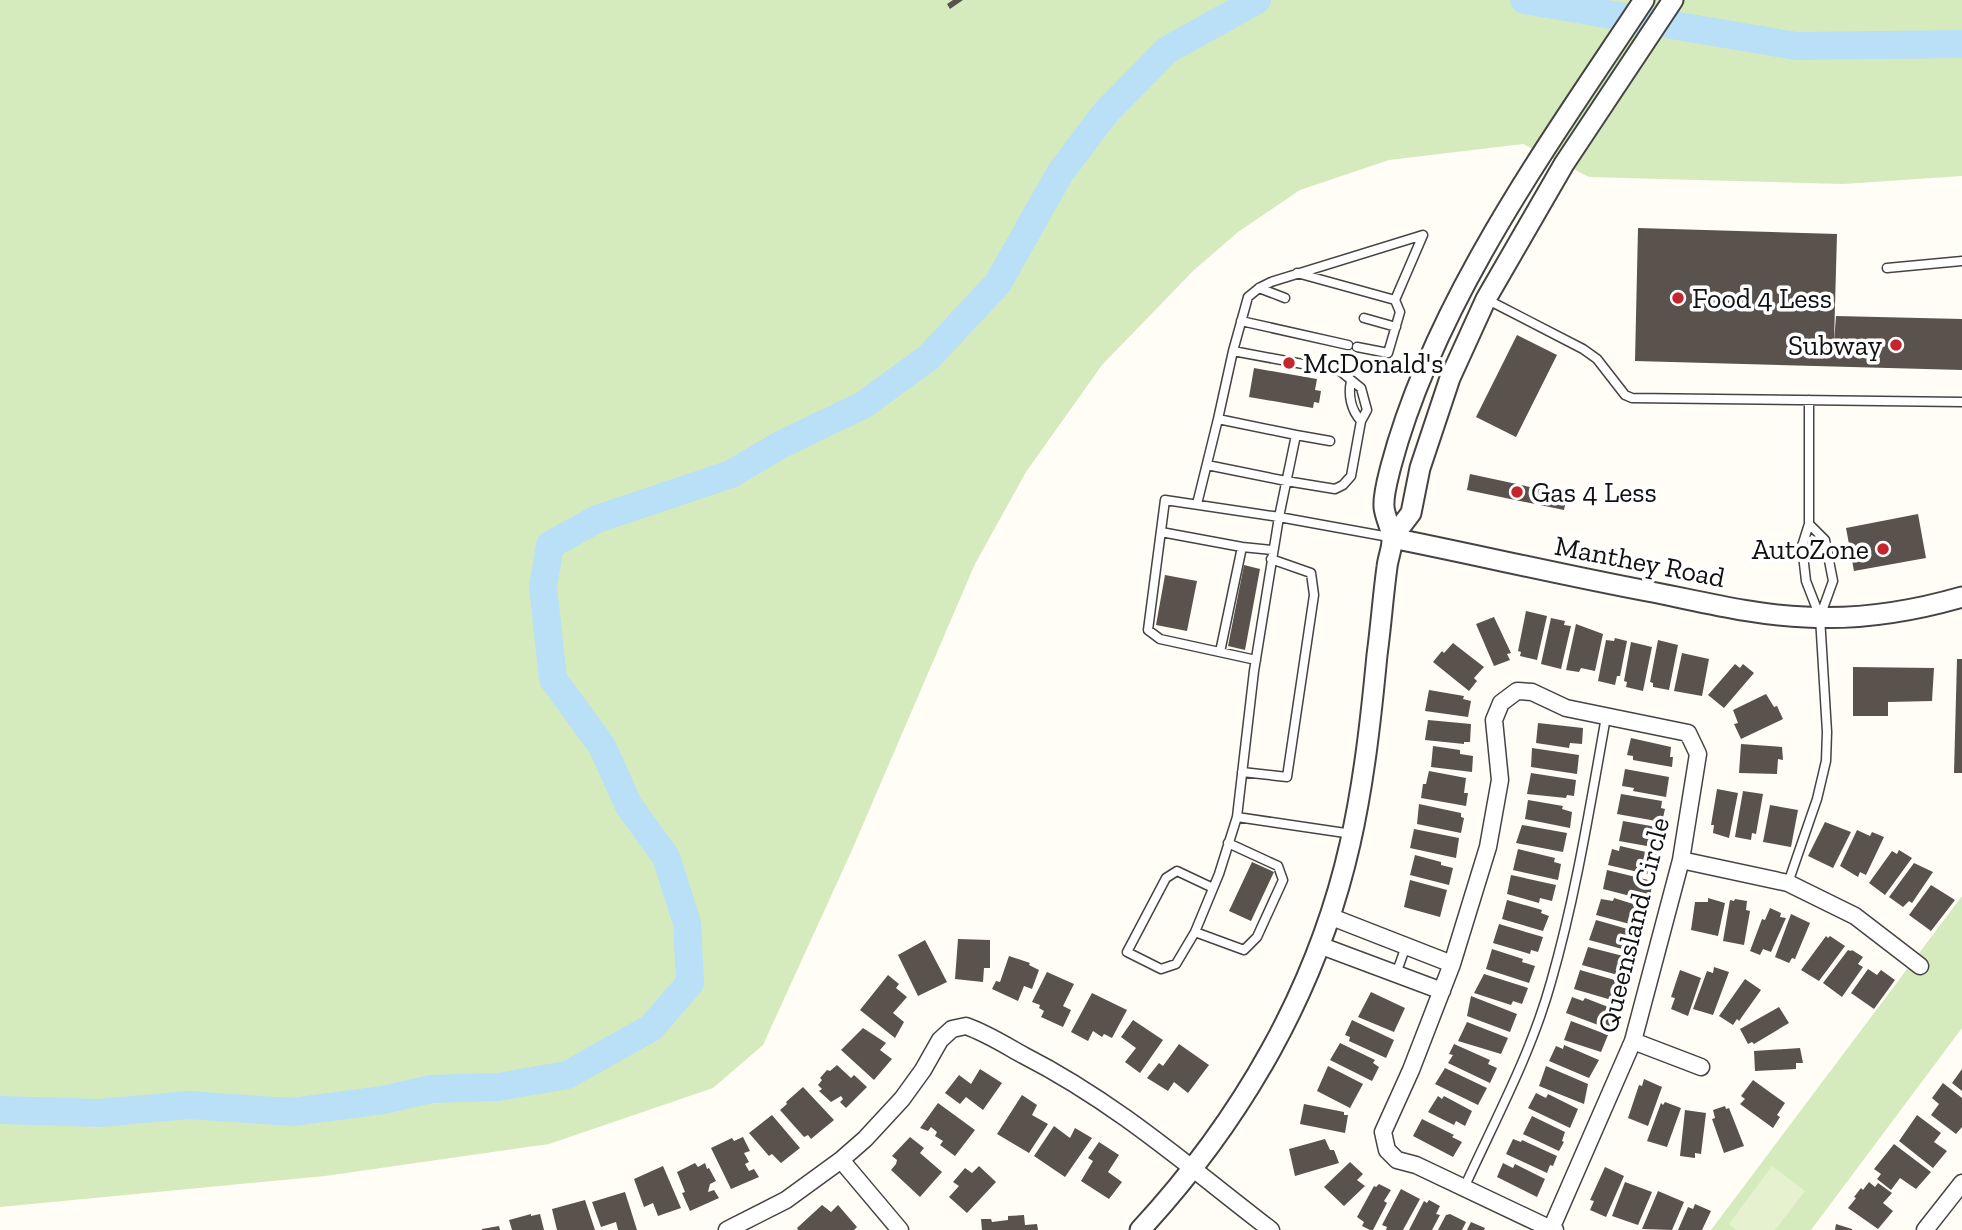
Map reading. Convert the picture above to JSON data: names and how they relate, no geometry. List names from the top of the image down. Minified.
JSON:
{"streets":{"street":["Manthey Road","Queensland Circle"]},"places":["Food 4 Less","Subway","McDonald's","Gas 4 Less","AutoZone"]}
